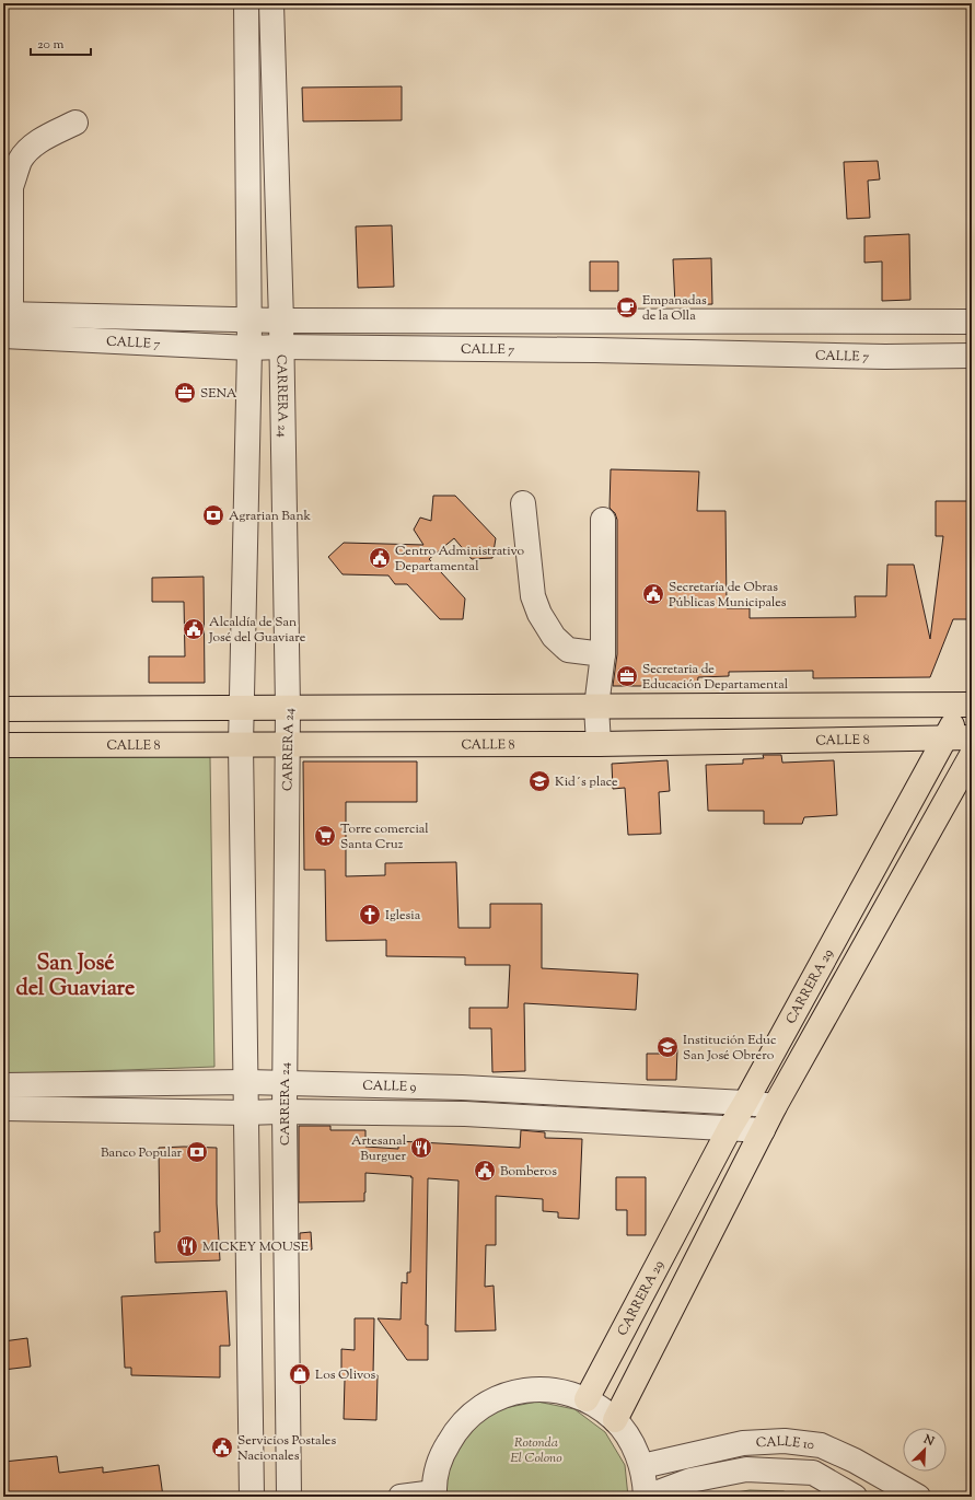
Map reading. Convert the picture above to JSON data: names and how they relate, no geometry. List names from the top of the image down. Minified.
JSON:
{"streets":{"main road":["CALLE 8","CARRERA 29"],"street":["CALLE 7","CARRERA 24","CALLE 9","CALLE 10"]},"crossings":[["CALLE 7","CARRERA 24"],["CARRERA 24","CALLE 8"],["CARRERA 24","CALLE 9"],["CALLE 8","CARRERA 29"],["CARRERA 29","CALLE 9"]],"districts":["San José del Guaviare"],"parks":["Rotonda El Colono"],"places":{"cafe":["Empanadas de la Olla"],"office":["SENA","Secretaria de Educación Departamental"],"bank":["Agrarian Bank","Banco Popular"],"public building":["Centro Administrativo Departamental","Secretaría de Obras Públicas Municipales","Alcaldía de San José del Guaviare","Bomberos","Servicios Postales Nacionales"],"school or university":["Kid´s place","Institución Educ San José Obrero"],"supermarket":["Torre comercial Santa Cruz"],"church":["Iglesia"],"restaurant":["Artesanal Burguer","MICKEY MOUSE"],"shop":["Los Olivos"]},"scale_bar":"20 m","north":"top right"}
